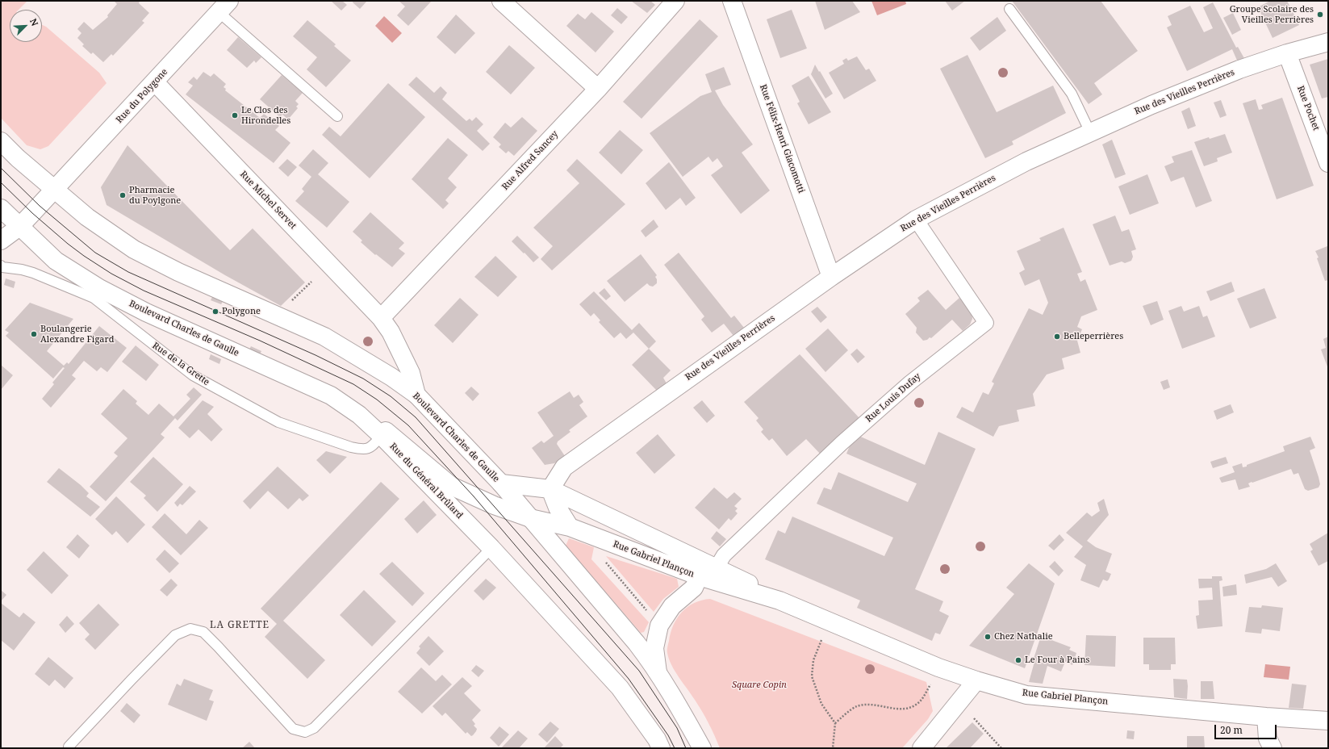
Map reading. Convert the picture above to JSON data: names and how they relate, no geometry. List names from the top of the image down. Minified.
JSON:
{"streets":{"street":["Rue des Vieilles Perrières","Rue du Polygone","Rue Pochet","Rue Félix-Henri Giacomotti","Rue Alfred Sancey","Rue Michel Servet","Boulevard Charles de Gaulle","Rue Louis Dufay","Rue du Général Brûlard","Rue Gabriel Plançon"],"lane":["Rue de la Grette"]},"crossings":[["Rue des Vieilles Perrières","Rue Pochet"],["Rue des Vieilles Perrières","Rue Félix-Henri Giacomotti"],["Rue des Vieilles Perrières","Rue Louis Dufay"],["Rue des Vieilles Perrières","Rue Gabriel Plançon"],["Rue du Polygone","Rue Michel Servet"],["Rue du Polygone","Boulevard Charles de Gaulle"],["Rue Alfred Sancey","Rue Michel Servet"],["Rue Michel Servet","Boulevard Charles de Gaulle"],["Boulevard Charles de Gaulle","Rue de la Grette"],["Boulevard Charles de Gaulle","Rue du Général Brûlard"],["Boulevard Charles de Gaulle","Rue Gabriel Plançon"],["Rue de la Grette","Rue du Général Brûlard"],["Rue Louis Dufay","Rue Gabriel Plançon"],["Rue du Général Brûlard","Rue Gabriel Plançon"]],"districts":["LA GRETTE"],"parks":["Square Copin"],"places":["Groupe Scolaire des Vieilles Perrières","Le Clos des Hirondelles","Pharmacie du Poylgone","Polygone","Boulangerie Alexandre Figard","Belleperrières","Chez Nathalie","Le Four à Pains"],"scale_bar":"20 m","north":"top right"}
